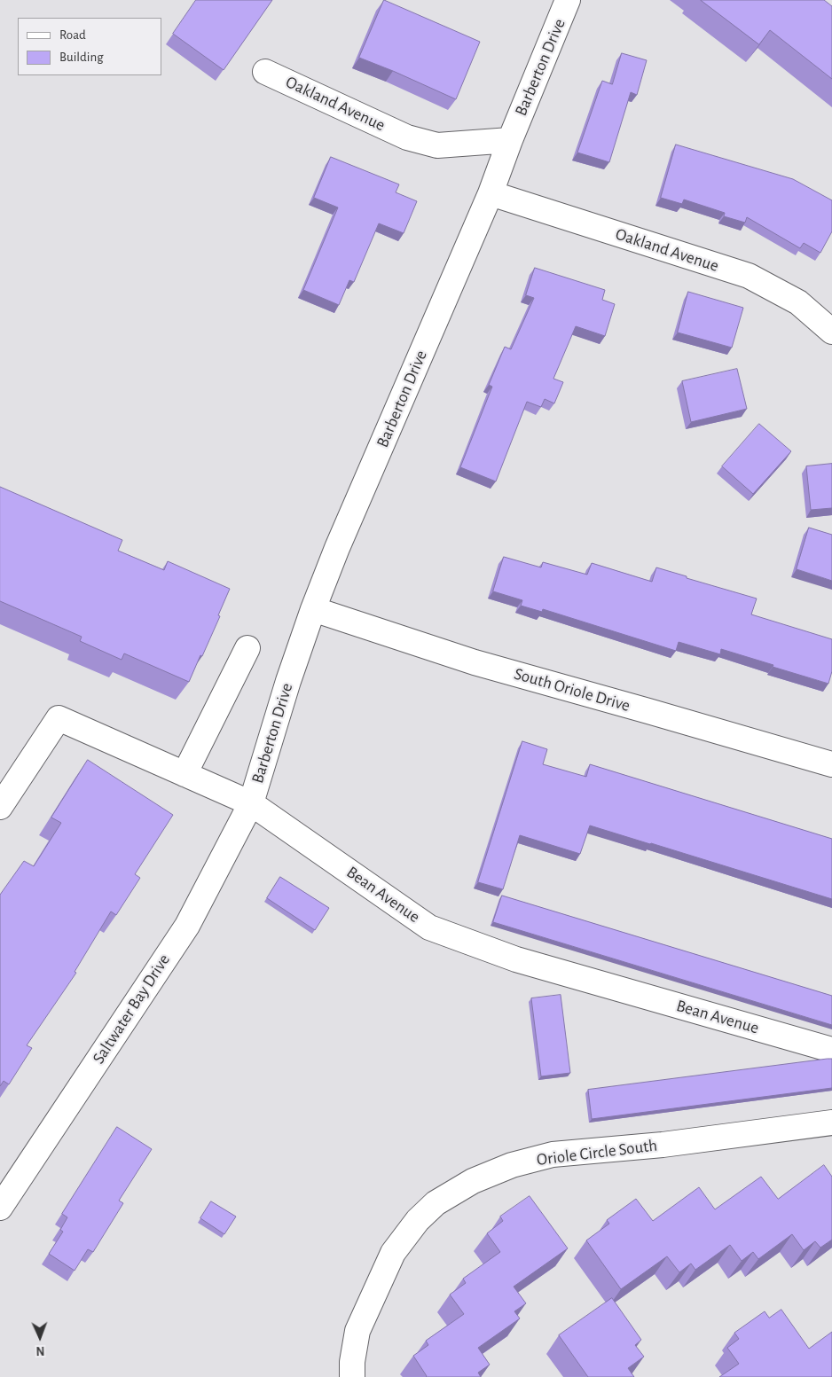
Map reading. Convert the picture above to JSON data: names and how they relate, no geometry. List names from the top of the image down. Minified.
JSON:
{"streets":{"street":["Barberton Drive","Oakland Avenue","South Oriole Drive","Bean Avenue","Saltwater Bay Drive","Oriole Circle South"]},"crossings":[["Barberton Drive","Oakland Avenue"],["Barberton Drive","South Oriole Drive"],["Barberton Drive","Bean Avenue"],["Barberton Drive","Saltwater Bay Drive"],["Bean Avenue","Saltwater Bay Drive"]],"legend":["Road","Building"],"north":"bottom"}
